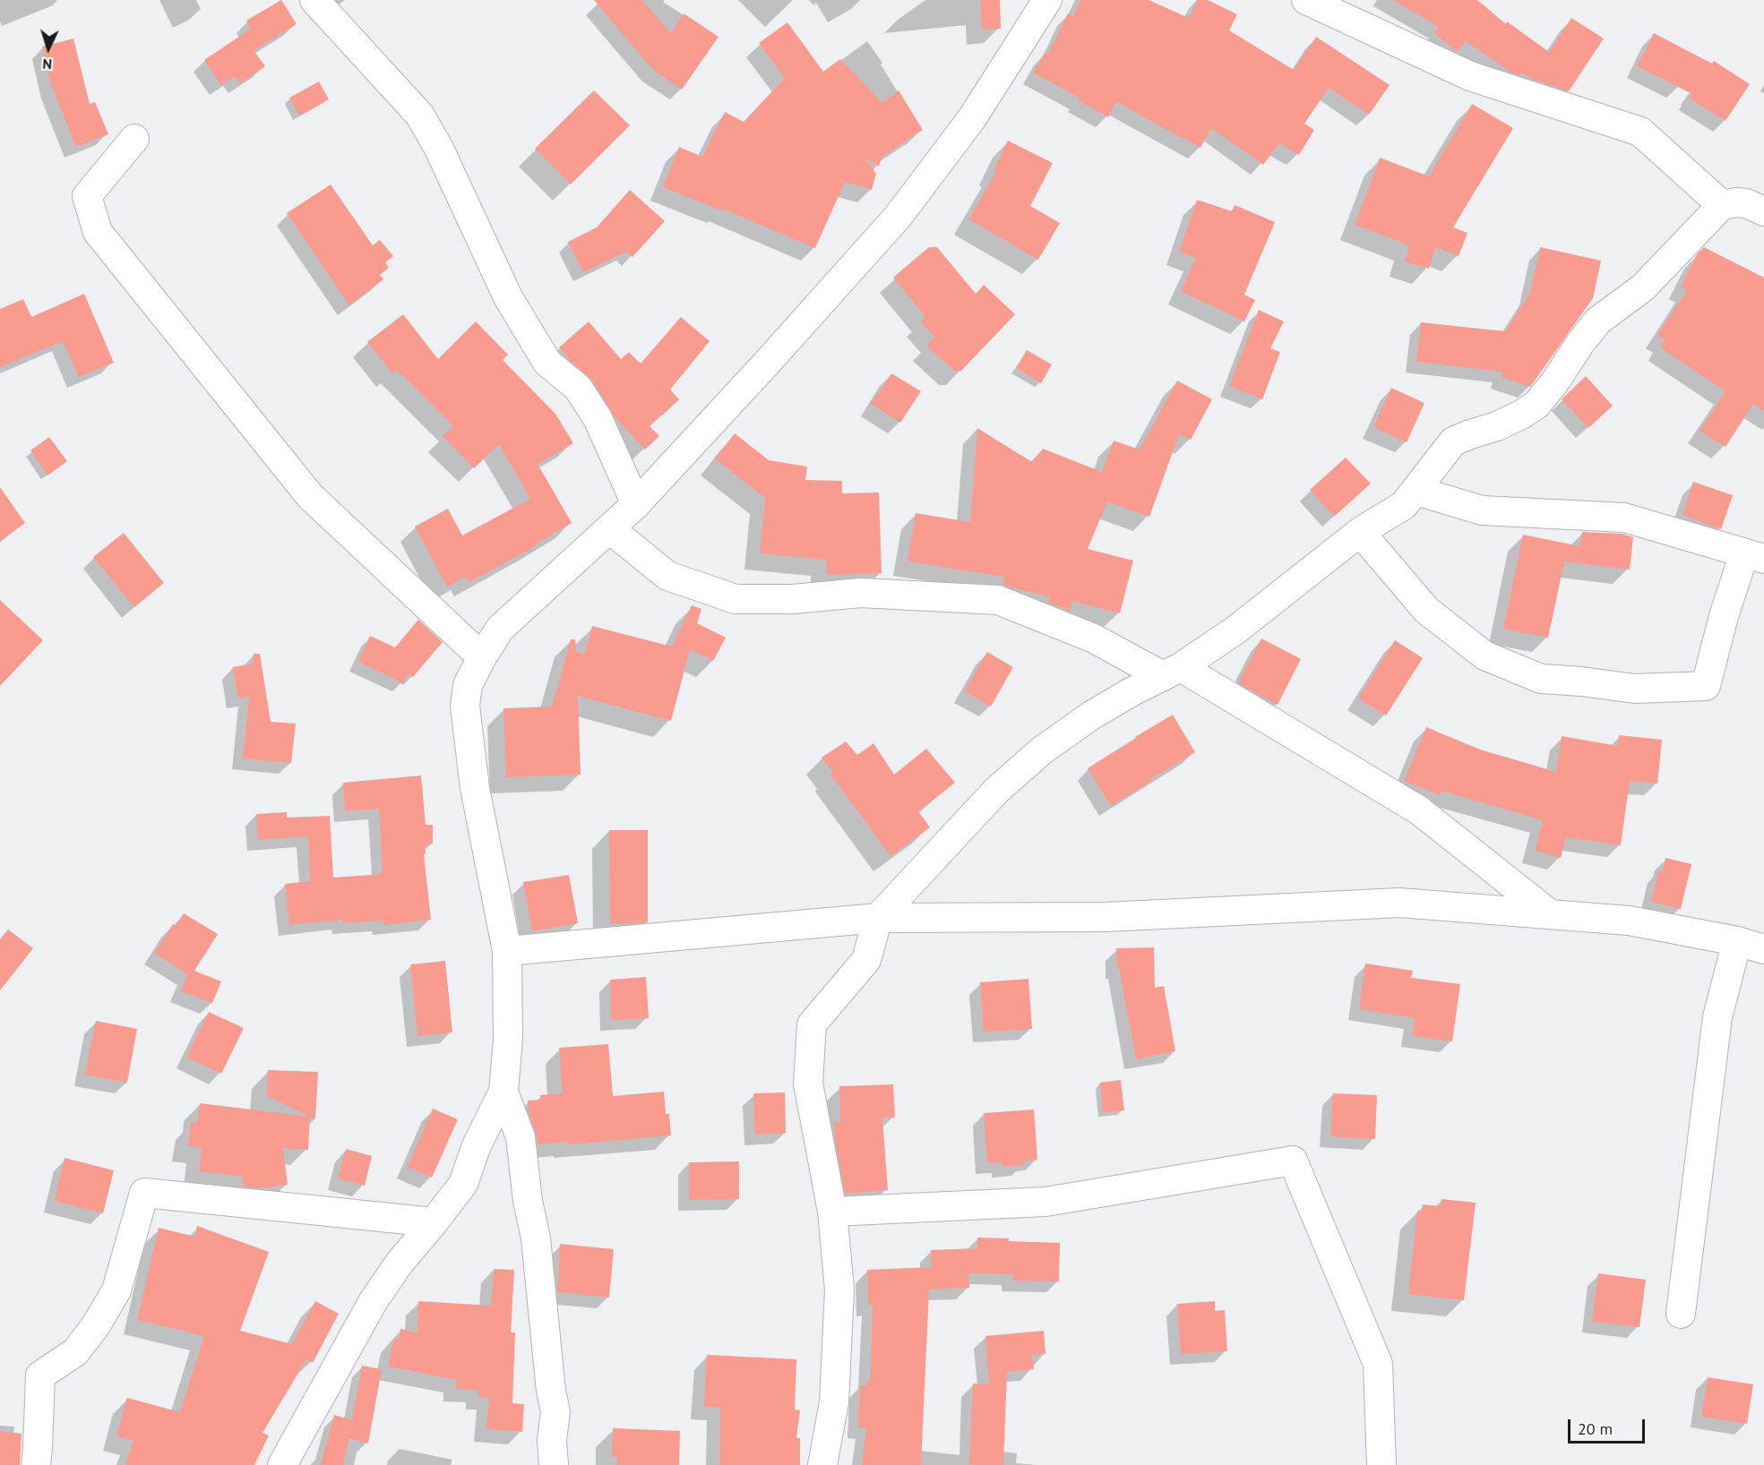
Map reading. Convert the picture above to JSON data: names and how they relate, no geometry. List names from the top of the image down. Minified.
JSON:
{"scale_bar":"20 m","north":"bottom"}
